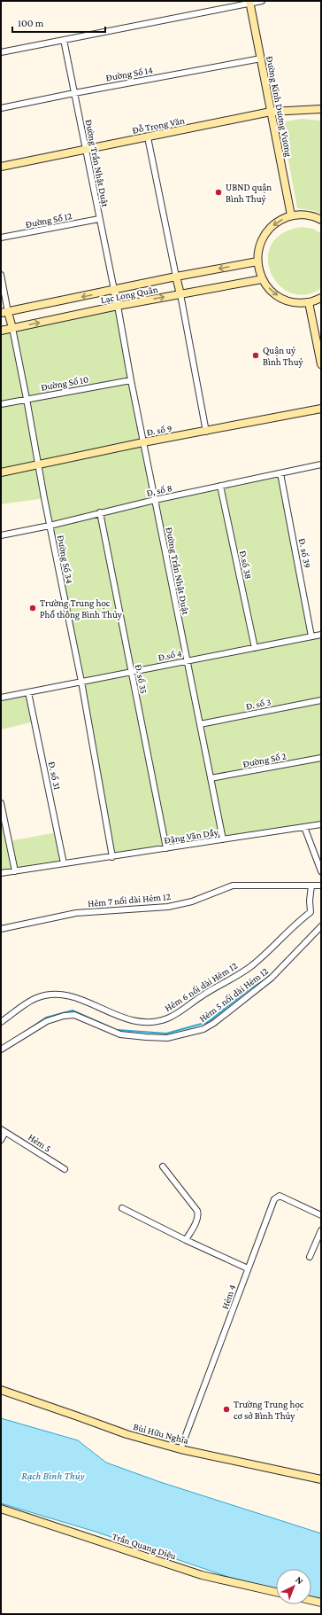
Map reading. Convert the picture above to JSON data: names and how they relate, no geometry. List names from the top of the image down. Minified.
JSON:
{"streets":{"street":["Đường Số 14","Đường Kinh Dương Vương","Đỗ Trọng Văn","Đường Trần Nhật Duật","Đường Số 12","Lạc Long Quân","Đường Số 10","Đ. số 9","Đ, số 8","Đ. số 39","Đường Số 34","Đ.số 38","Đ.số 4","Đ. số 35","Đ. số 3","Đường Số 2","Đ. số 31","Đặng Văn Dầy","Hẻm 7 nối dài Hẻm 12","Hẻm 6 nối dài Hẻm 12","Hẻm 5 nối dài Hẻm 12","Hẻm 5","Hẻm 4","Bùi Hữu Nghĩa","Trần Quang Diệu"]},"crossings":[["Đường Số 14","Đường Kinh Dương Vương"],["Đường Số 14","Đường Trần Nhật Duật"],["Đường Kinh Dương Vương","Đỗ Trọng Văn"],["Đỗ Trọng Văn","Đường Trần Nhật Duật"],["Đường Trần Nhật Duật","Đường Số 12"],["Đường Trần Nhật Duật","Lạc Long Quân"],["Đường Trần Nhật Duật","Đường Số 10"],["Đường Trần Nhật Duật","Đ. số 9"],["Đường Trần Nhật Duật","Đ, số 8"],["Đường Trần Nhật Duật","Đ.số 4"],["Đường Trần Nhật Duật","Đ. số 3"],["Đường Trần Nhật Duật","Đường Số 2"],["Đường Trần Nhật Duật","Đặng Văn Dầy"],["Lạc Long Quân","Đường Số 34"],["Đường Số 10","Đường Số 34"],["Đ. số 9","Đường Số 34"],["Đ, số 8","Đ. số 39"],["Đ, số 8","Đường Số 34"],["Đ, số 8","Đ.số 38"],["Đ, số 8","Đ. số 35"],["Đ. số 39","Đ.số 4"],["Đường Số 34","Đ.số 4"],["Đường Số 34","Đặng Văn Dầy"],["Đ.số 38","Đ.số 4"],["Đ.số 4","Đ. số 35"],["Đ.số 4","Đ. số 31"],["Đ. số 35","Đặng Văn Dầy"],["Đ. số 31","Đặng Văn Dầy"],["Hẻm 7 nối dài Hẻm 12","Hẻm 6 nối dài Hẻm 12"],["Hẻm 4","Bùi Hữu Nghĩa"]],"water":["Rạch Bình Thủy"],"places":["UBND quận Bình Thuỷ","Quận uỷ Bình Thuỷ","Trường Trung học Phổ thông Bình Thủy","Trường Trung học cơ sở Bình Thủy"],"scale_bar":"100 m","north":"top right"}
